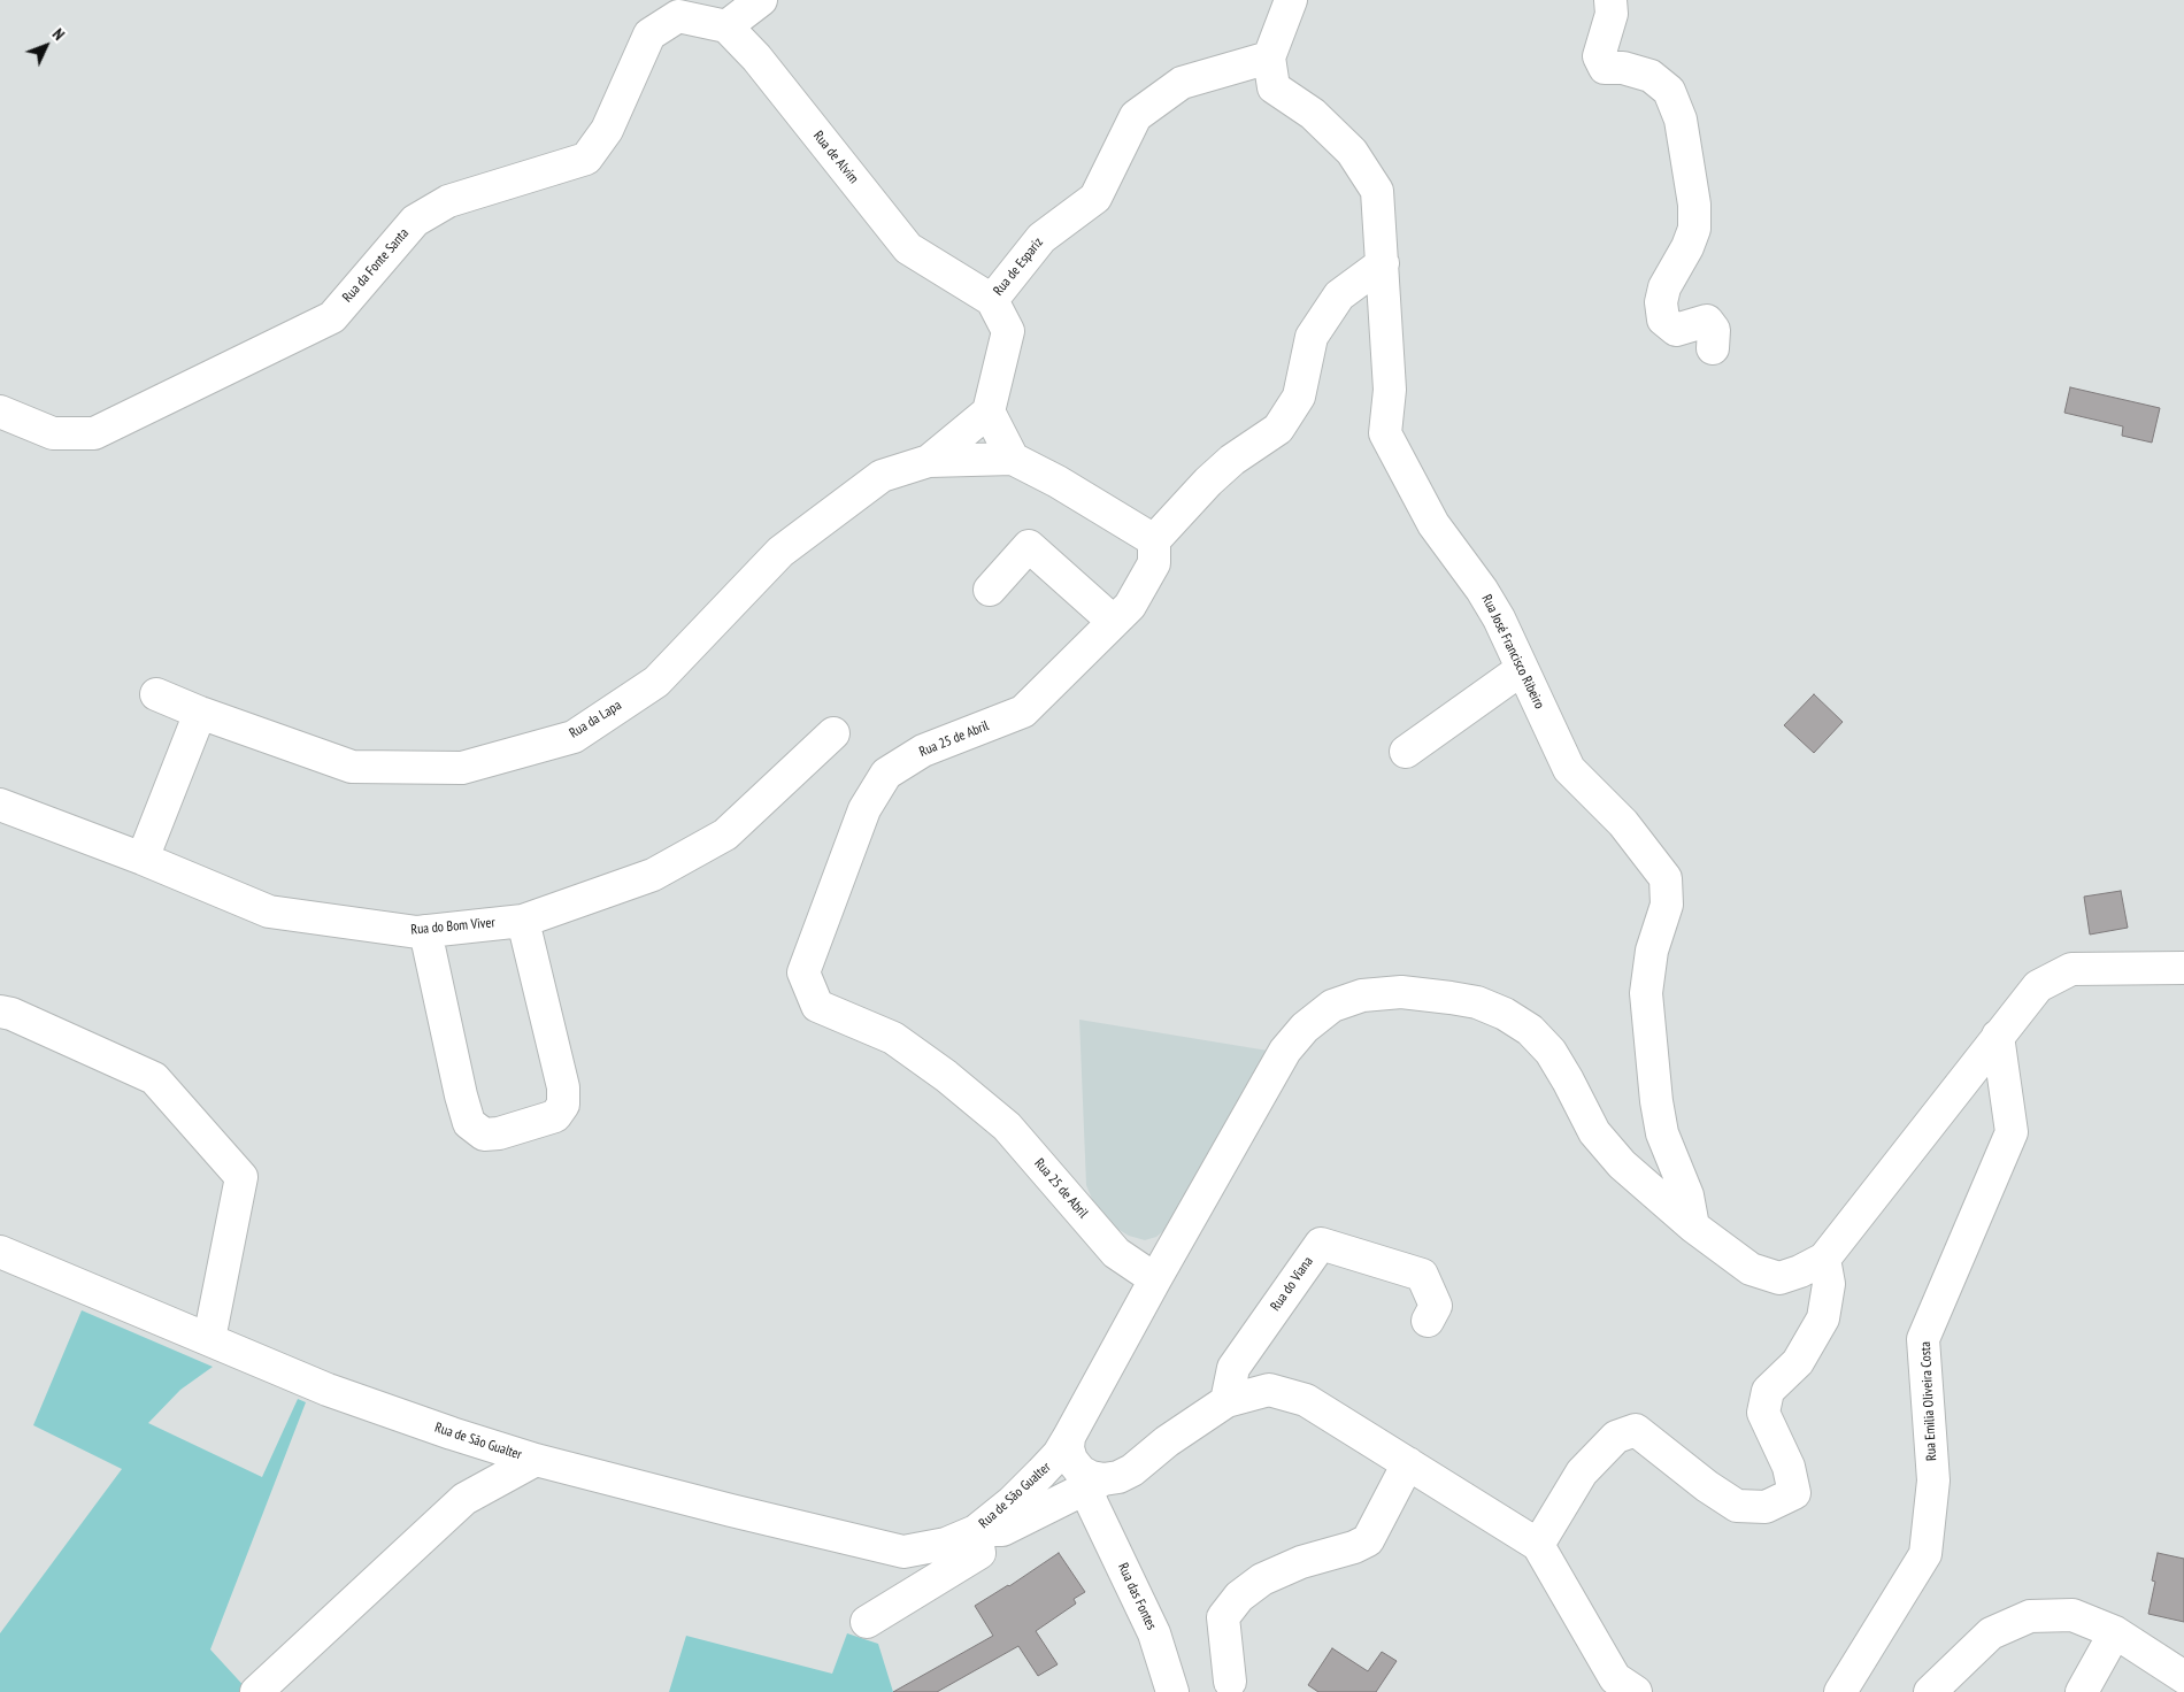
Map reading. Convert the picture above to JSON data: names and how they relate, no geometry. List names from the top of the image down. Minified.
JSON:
{"streets":{"street":["Rua de Alvim","Rua da Fonte Santa","Rua de Espariz","Rua José Francisco Ribeiro","Rua da Lapa","Rua 25 de Abril","Rua do Bom Viver","Rua do Viana","Rua Emilia Oliveira Costa","Rua de São Gualter","Rua das Fontes"]},"crossings":[["Rua de Alvim","Rua da Fonte Santa"],["Rua de Alvim","Rua de Espariz"],["Rua de Espariz","Rua José Francisco Ribeiro"],["Rua do Viana","Rua de São Gualter"],["Rua de São Gualter","Rua das Fontes"]],"north":"top right"}
